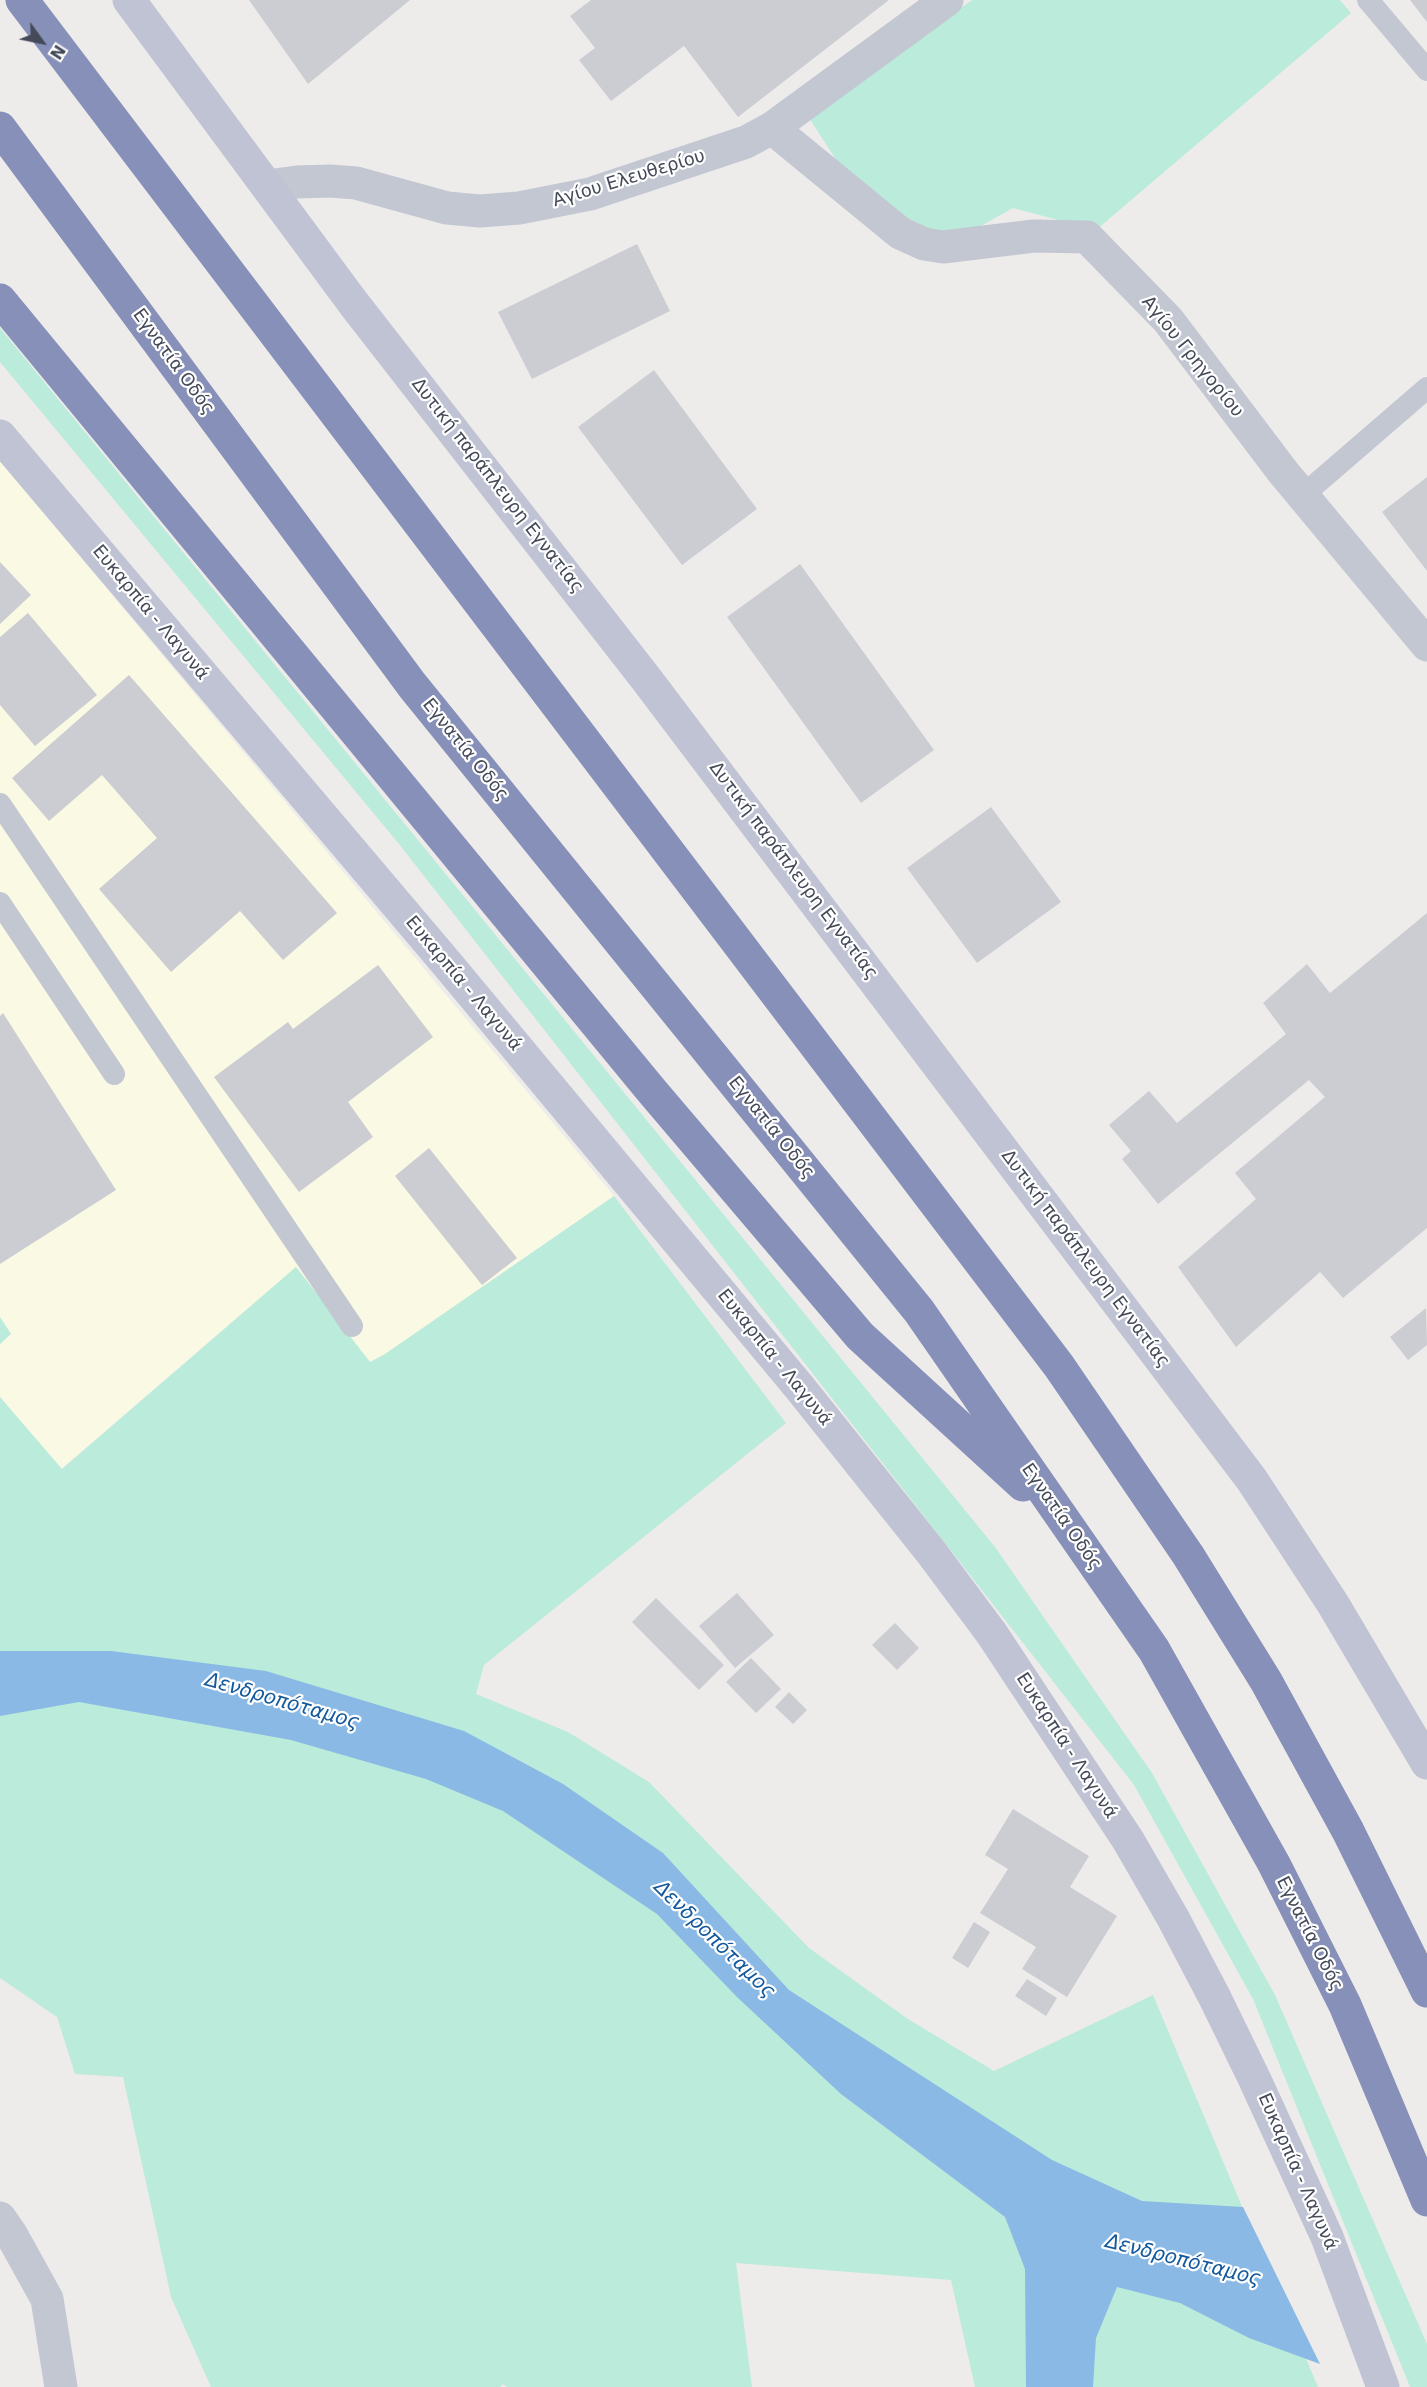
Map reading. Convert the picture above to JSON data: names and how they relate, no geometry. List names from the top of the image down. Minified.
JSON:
{"streets":{"highway":["Εγνατία Οδός"],"street":["Αγίου Ελευθερίου","Αγίου Γρηγορίου","Δυτική παράπλευρη Εγνατίας","Ευκαρπία - Λαγυνά"]},"crossings":[["Αγίου Ελευθερίου","Αγίου Γρηγορίου"],["Αγίου Ελευθερίου","Δυτική παράπλευρη Εγνατίας"]],"water":["Δενδροπόταμος"],"north":"bottom right"}
